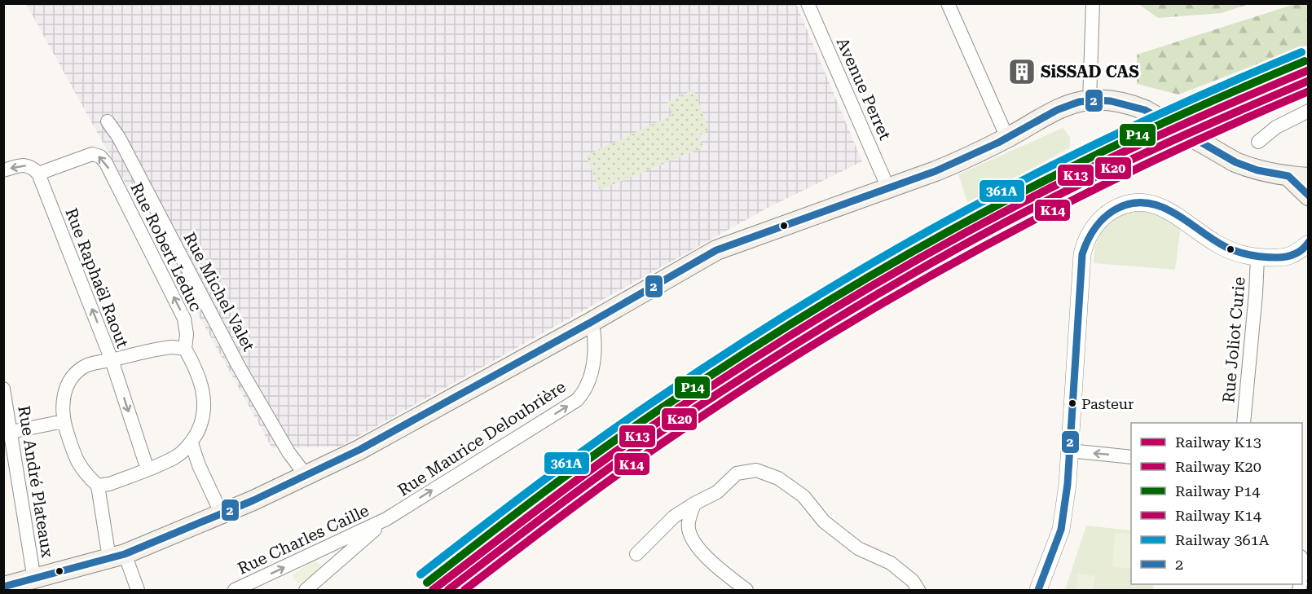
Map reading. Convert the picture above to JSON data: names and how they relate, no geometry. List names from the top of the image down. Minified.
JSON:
{"streets":{"street":["Avenue Perret","Rue Robert Leduc","Rue Raphaël Raout","Rue Michel Valet","Rue Joliot Curie","Rue Maurice Deloubrière","Rue André Plateaux","Rue Charles Caille"]},"crossings":[["Rue Robert Leduc","Rue Raphaël Raout"],["Rue Maurice Deloubrière","Rue Charles Caille"]],"one_way":["Rue Robert Leduc","Rue Raphaël Raout","Rue Maurice Deloubrière"],"places":{"building":["SiSSAD CAS"],"other":["Pasteur"]},"lines":["rail line 361A","rail line P14","rail line K13","rail line K20","rail line K14","transit line 2"],"legend":["Railway K13","Railway K20","Railway P14","Railway K14","Railway 361A","2"]}
